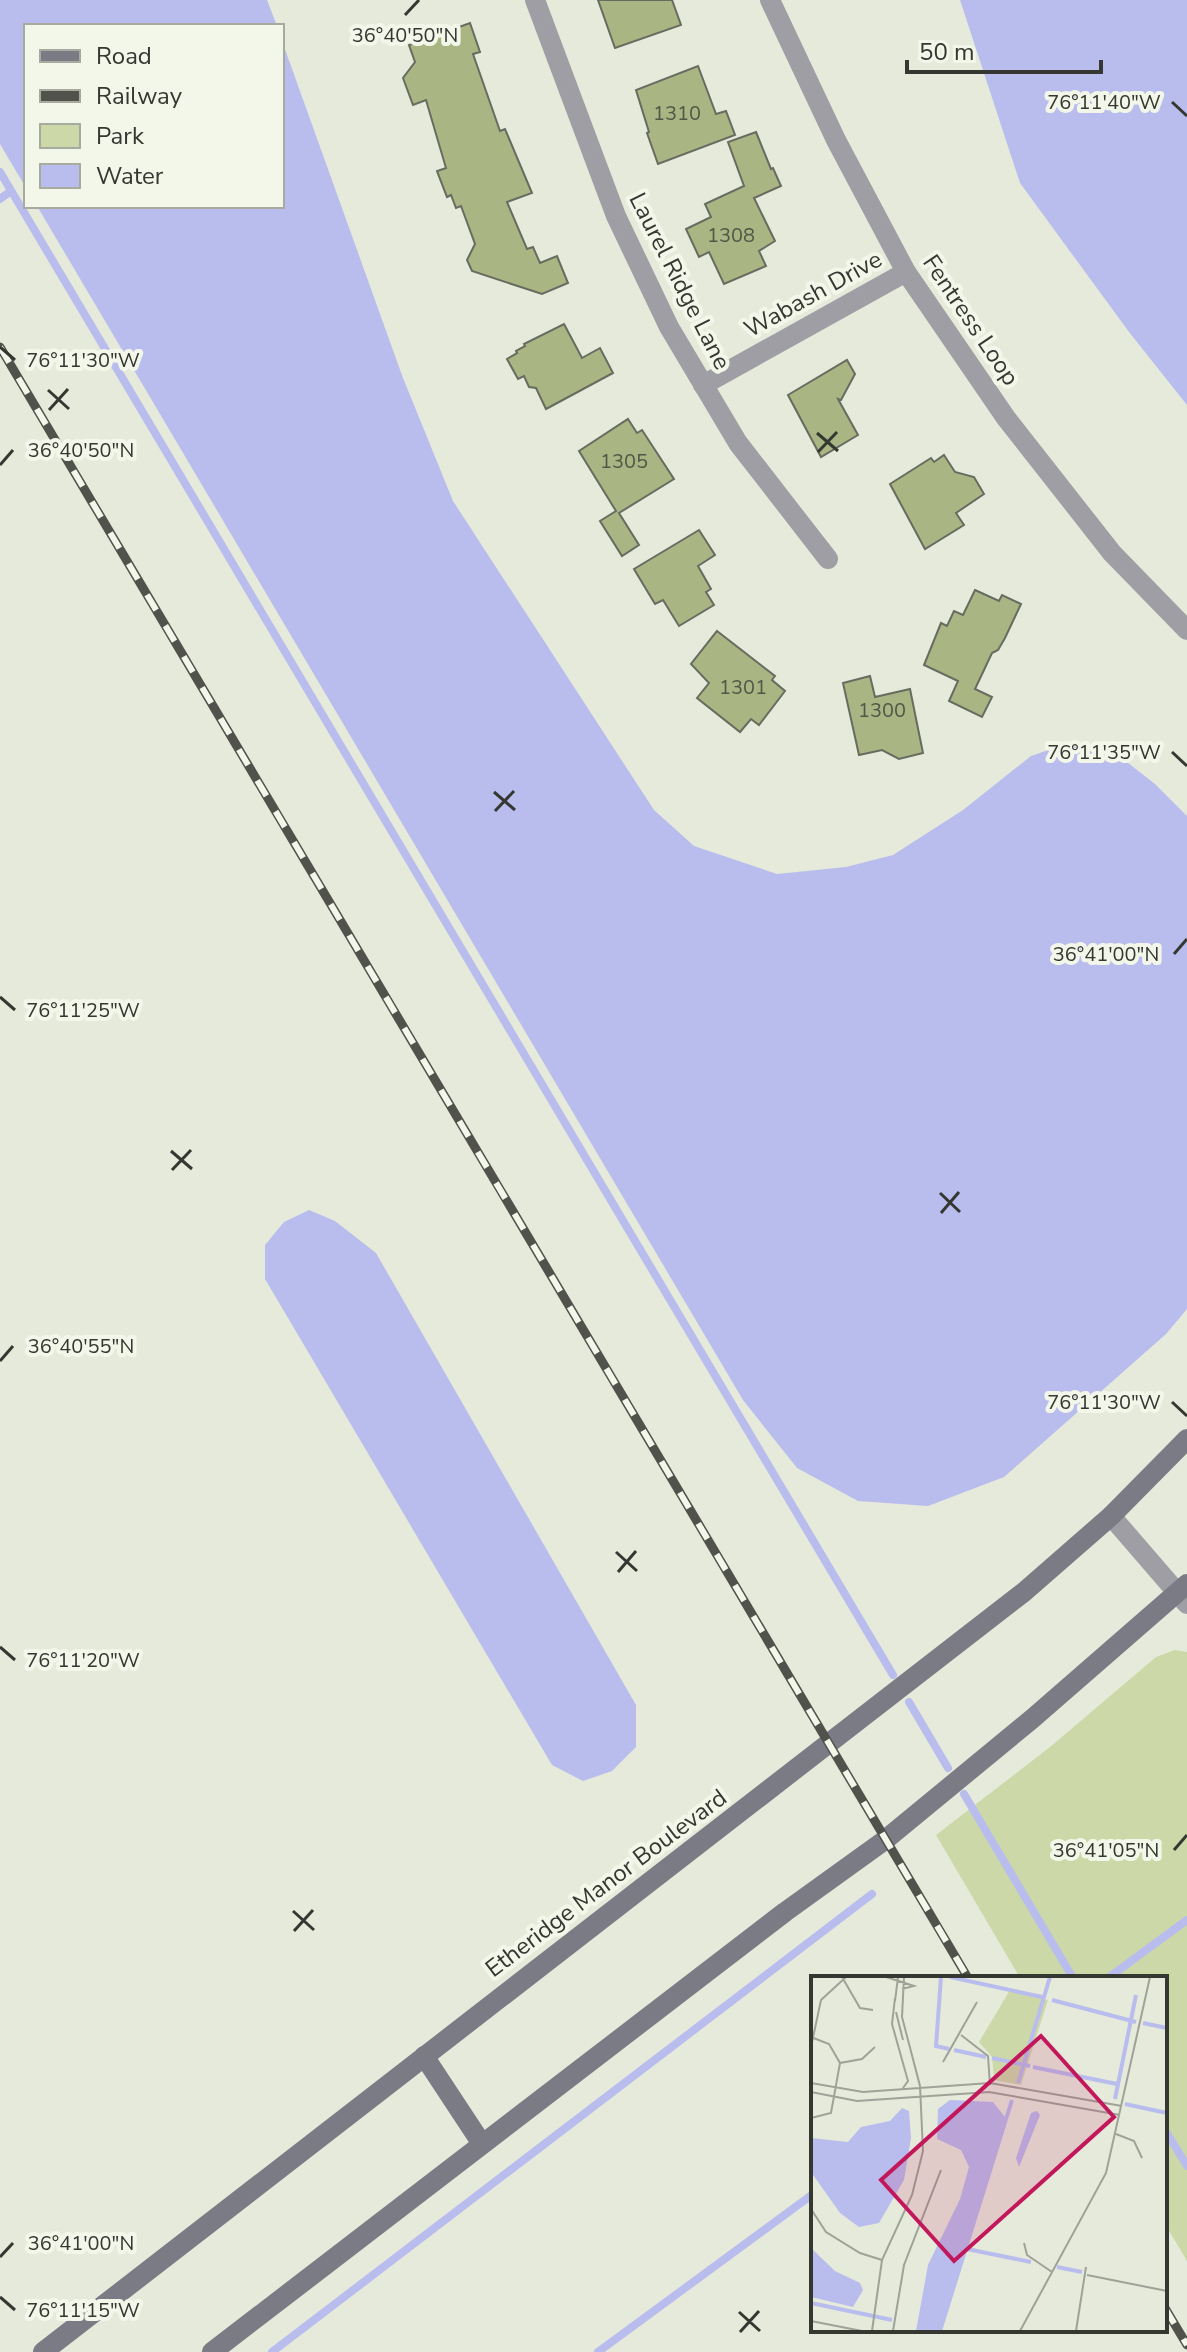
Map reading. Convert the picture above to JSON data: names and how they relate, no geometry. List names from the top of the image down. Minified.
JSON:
{"streets":{"main road":["Etheridge Manor Boulevard"],"street":["Laurel Ridge Lane","Wabash Drive","Fentress Loop"]},"crossings":[["Laurel Ridge Lane","Wabash Drive"],["Wabash Drive","Fentress Loop"]],"house_numbers":["1310","1308","1305","1301","1300"],"legend":["Road","Railway","Park","Water"],"scale_bar":"50 m","coordinates":["36°40'50\"N","76°11'40\"W","76°11'30\"W","76°11'35\"W","36°41'00\"N","76°11'25\"W","36°40'55\"N","76°11'20\"W","36°41'05\"N","76°11'15\"W"]}
